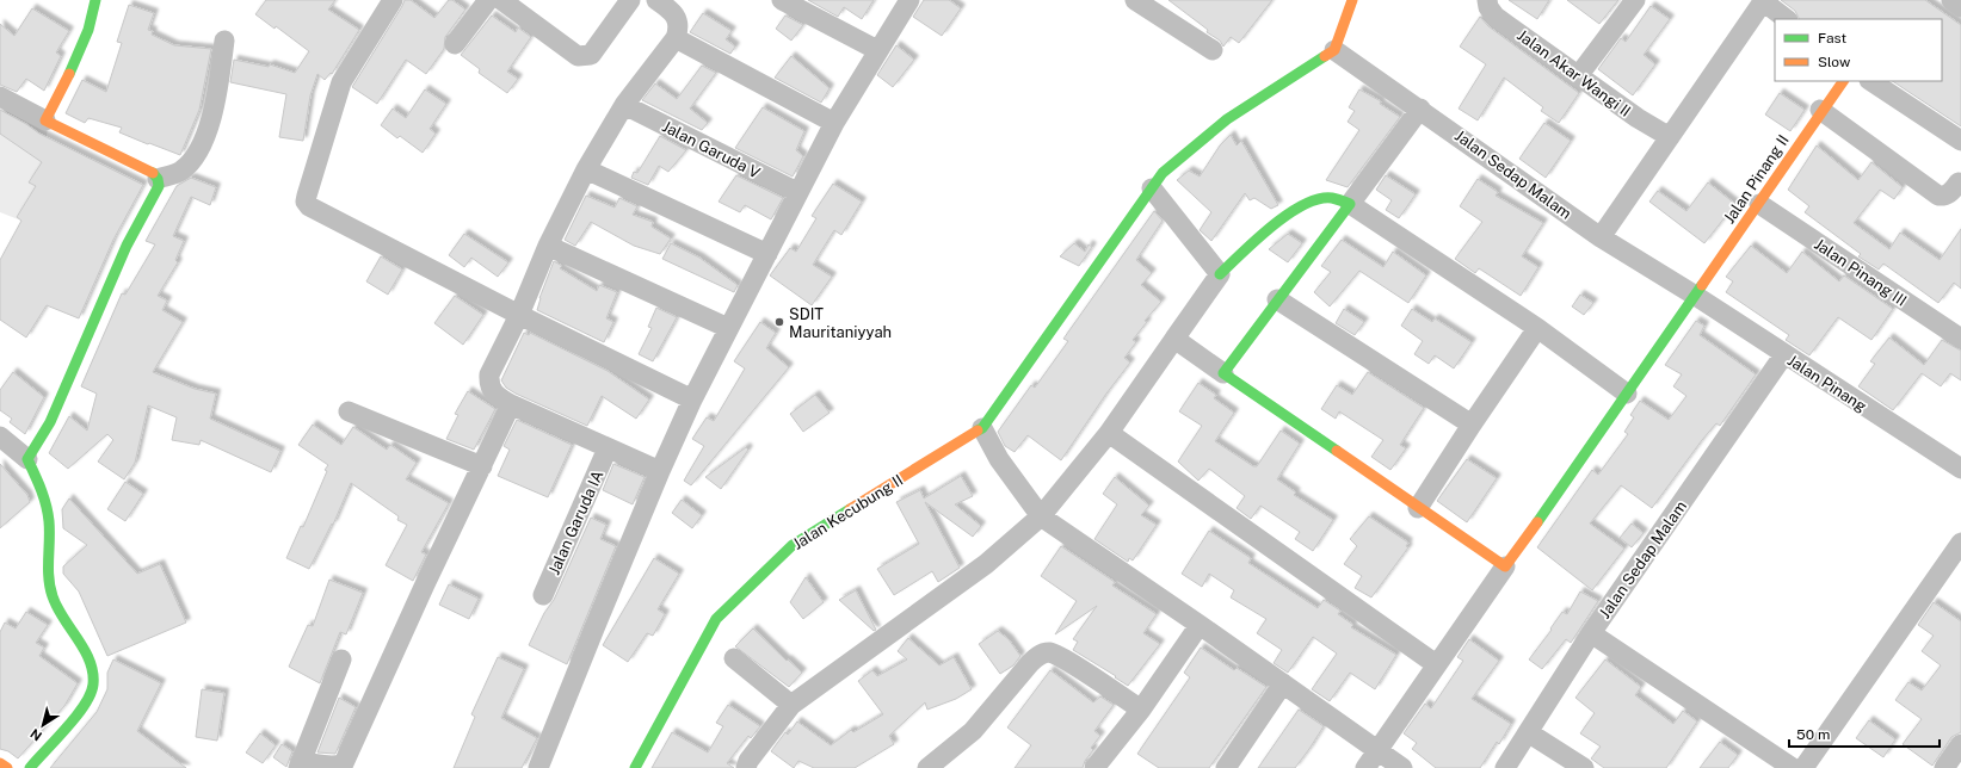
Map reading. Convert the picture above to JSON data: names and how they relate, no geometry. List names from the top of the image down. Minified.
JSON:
{"streets":{"street":["Jalan Akar Wangi II","Jalan Garuda V","Jalan Sedap Malam","Jalan Pinang II","Jalan Pinang III","Jalan Pinang","Jalan Kecubung II","Jalan Garuda IA"]},"crossings":[["Jalan Sedap Malam","Jalan Pinang II"],["Jalan Sedap Malam","Jalan Pinang"],["Jalan Sedap Malam","Jalan Kecubung II"],["Jalan Pinang II","Jalan Pinang III"],["Jalan Pinang II","Jalan Pinang"]],"places":["SDIT Mauritaniyyah"],"legend":["Fast","Slow"],"scale_bar":"50 m","north":"bottom left"}
